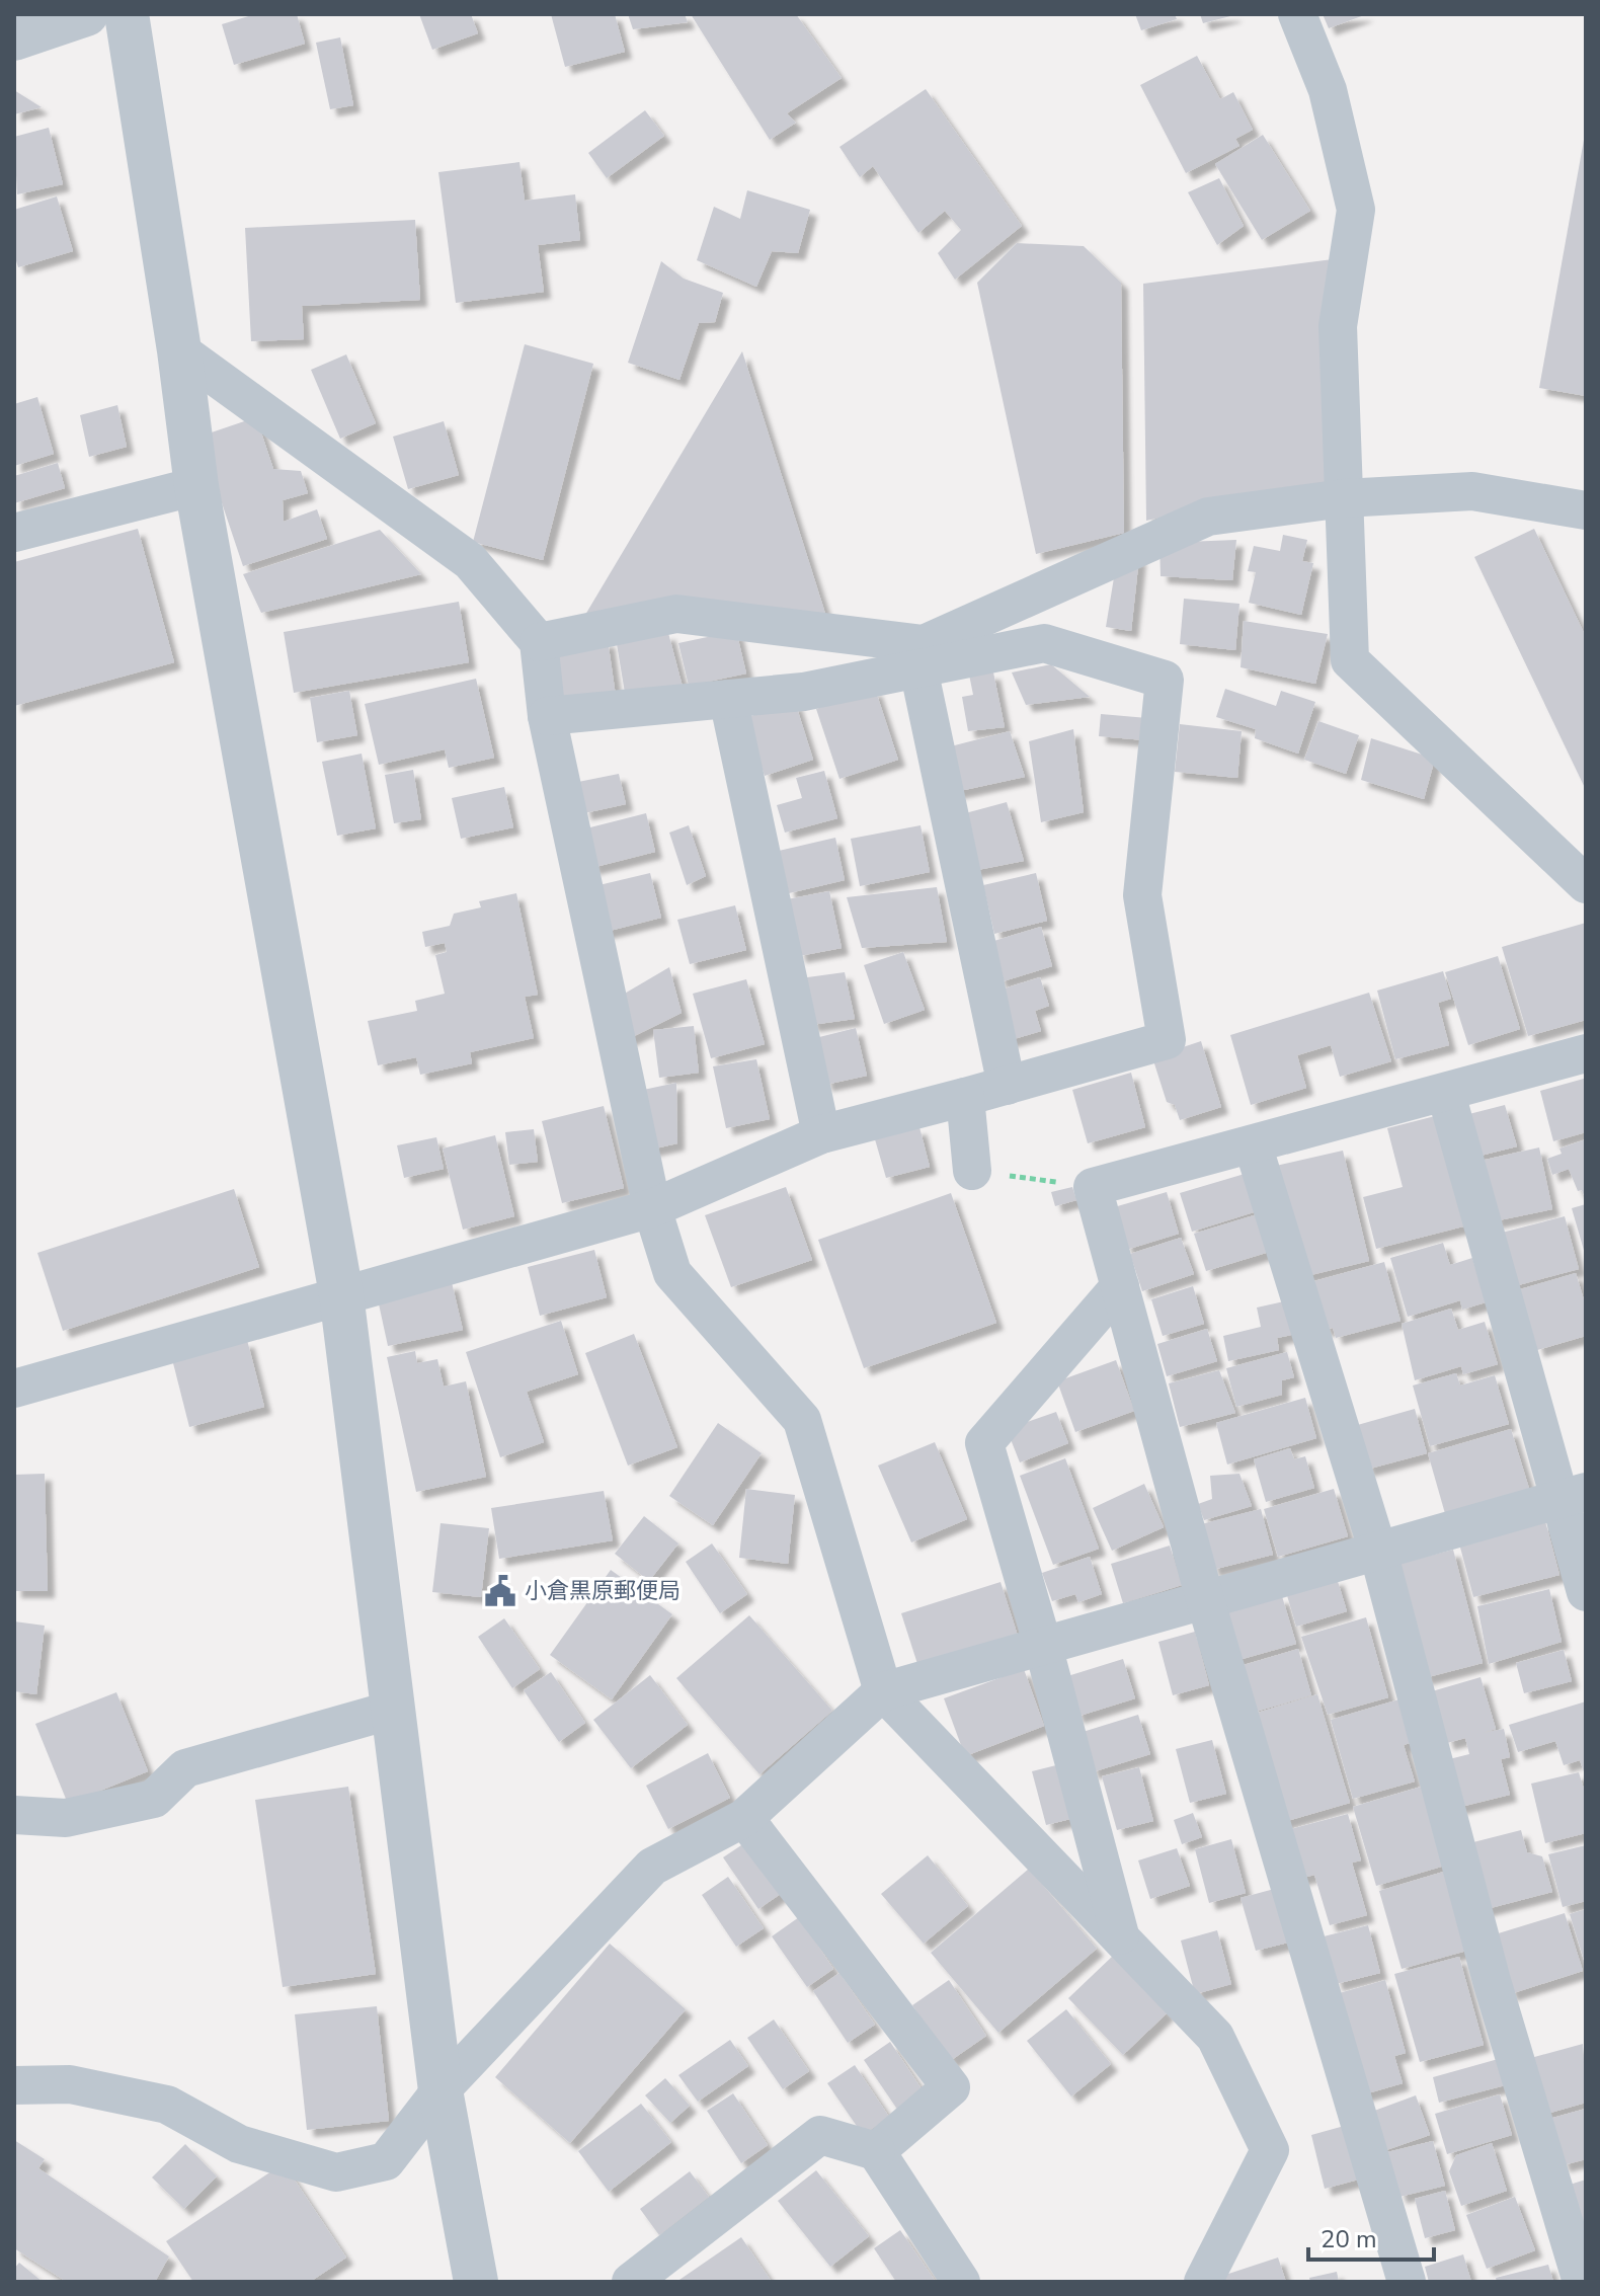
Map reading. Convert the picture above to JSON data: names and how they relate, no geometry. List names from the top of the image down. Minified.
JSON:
{"places":{"public building":["小倉黒原郵便局"]},"scale_bar":"20 m"}
